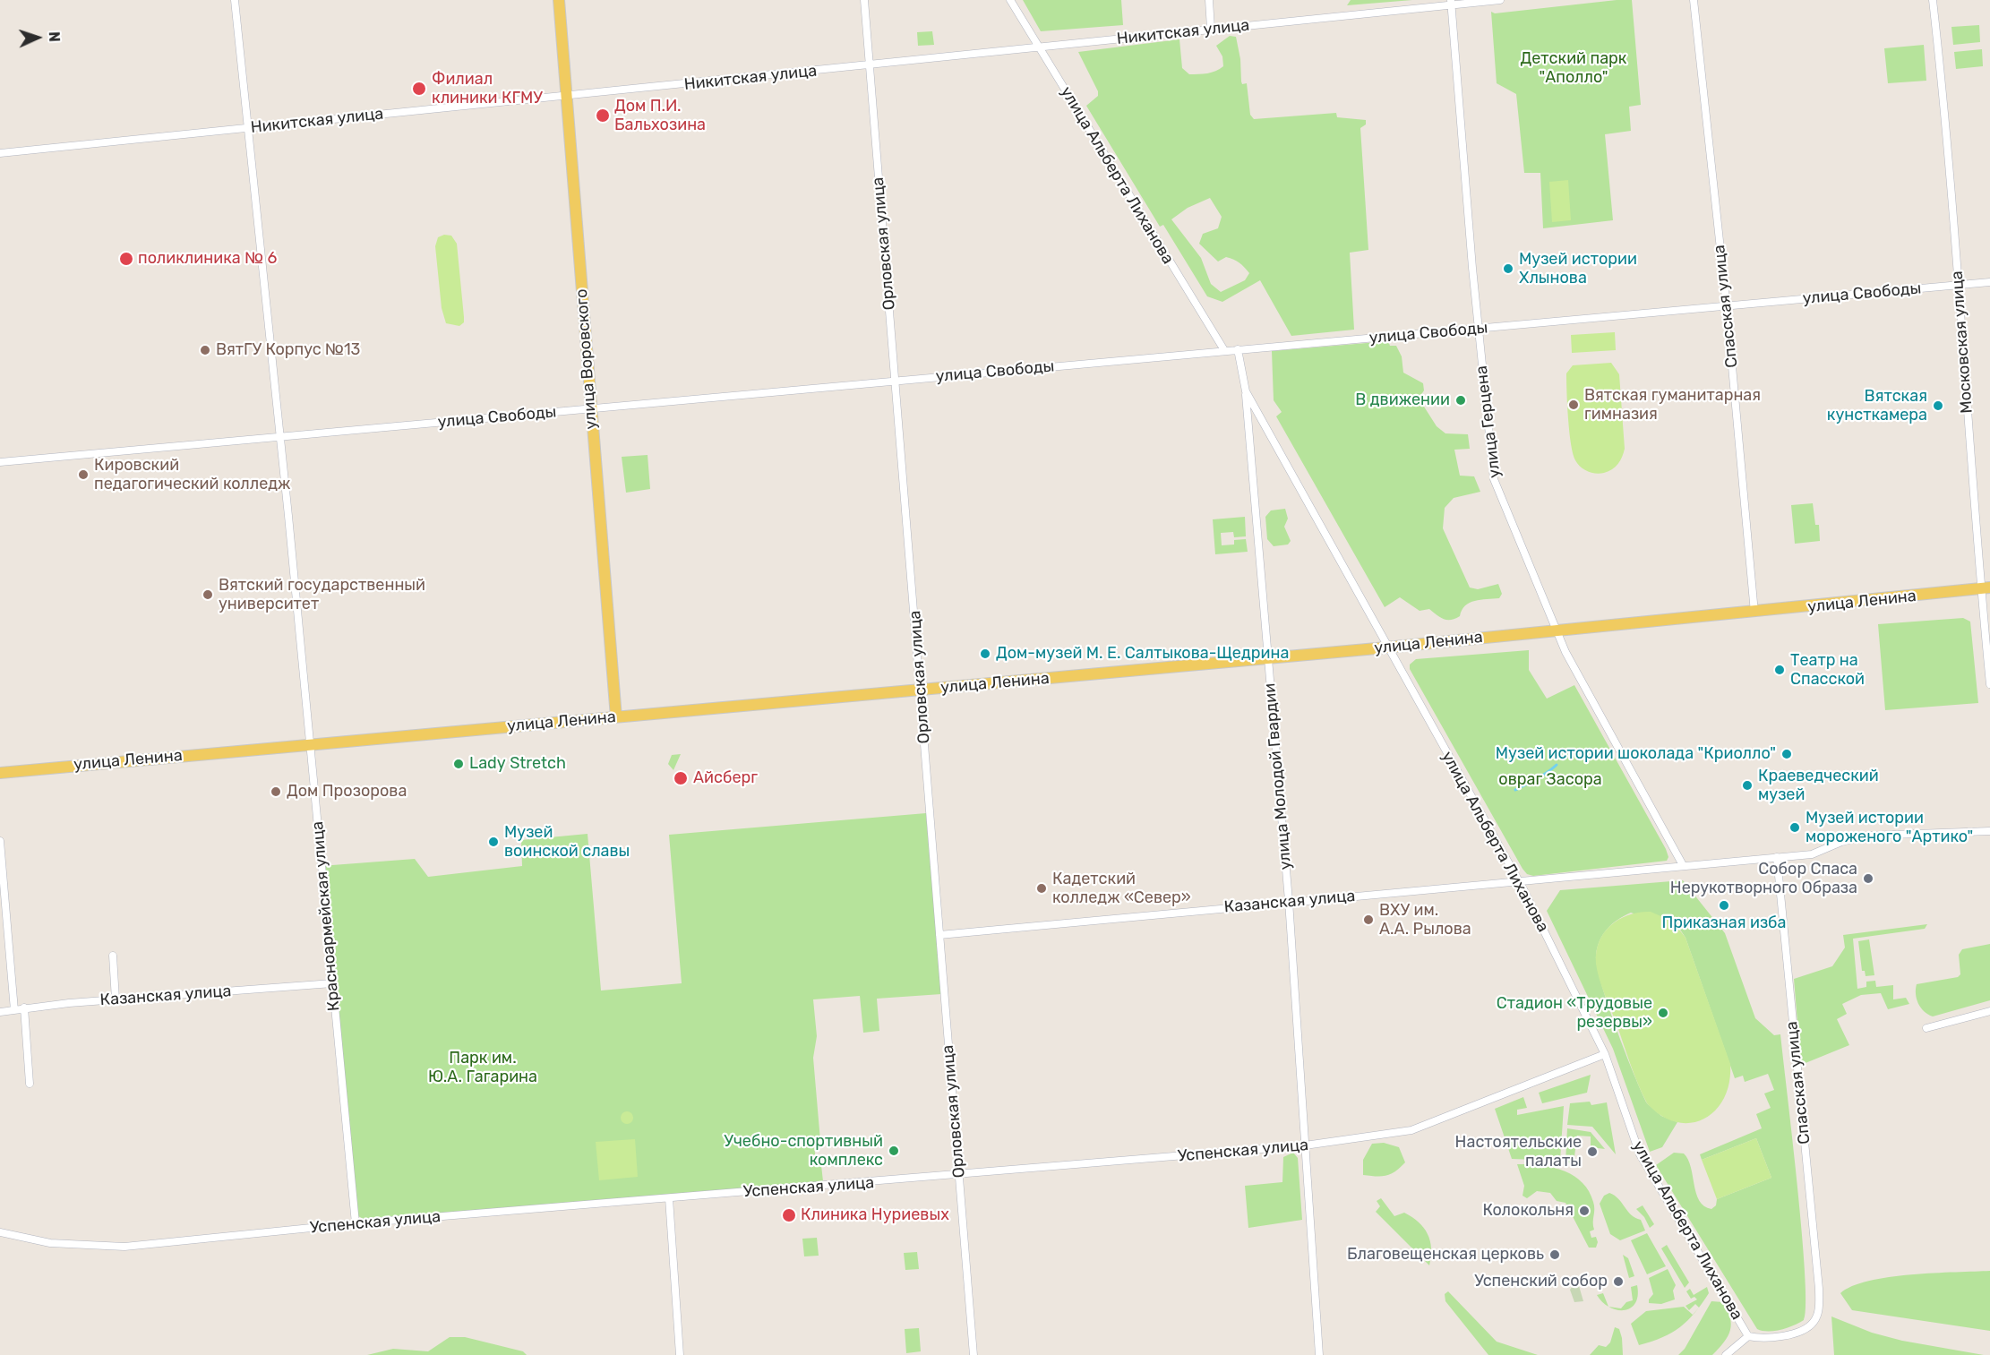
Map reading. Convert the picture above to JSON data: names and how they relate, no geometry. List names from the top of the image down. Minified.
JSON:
{"streets":{"main road":["улица Воровского","улица Ленина"],"street":["Никитская улица","улица Альберта Лиханова","Орловская улица","улица Свободы","Спасская улица","Московская улица","улица Герцена","улица Молодой Гвардии","Казанская улица","Красноармейская улица","Успенская улица"]},"crossings":[["Никитская улица","улица Альберта Лиханова"],["Никитская улица","Орловская улица"],["Никитская улица","улица Воровского"],["Никитская улица","улица Герцена"],["Никитская улица","Красноармейская улица"],["улица Альберта Лиханова","улица Свободы"],["улица Альберта Лиханова","Спасская улица"],["улица Альберта Лиханова","улица Ленина"],["улица Альберта Лиханова","улица Молодой Гвардии"],["улица Альберта Лиханова","Казанская улица"],["улица Альберта Лиханова","Успенская улица"],["Орловская улица","улица Свободы"],["Орловская улица","улица Ленина"],["Орловская улица","Казанская улица"],["Орловская улица","Успенская улица"],["улица Свободы","Спасская улица"],["улица Свободы","Московская улица"],["улица Свободы","улица Воровского"],["улица Свободы","улица Герцена"],["улица Свободы","Красноармейская улица"],["Спасская улица","улица Ленина"],["Спасская улица","Казанская улица"],["Московская улица","улица Ленина"],["улица Воровского","улица Ленина"],["улица Герцена","улица Ленина"],["улица Герцена","Казанская улица"],["улица Ленина","улица Молодой Гвардии"],["улица Ленина","Красноармейская улица"],["улица Молодой Гвардии","Казанская улица"],["улица Молодой Гвардии","Успенская улица"],["Казанская улица","Красноармейская улица"],["Красноармейская улица","Успенская улица"]],"parks":["Детский парк \"Аполло\"","овраг Засора","Парк им. Ю.А. Гагарина"],"places":["Филиал клиники КГМУ","Дом П.И. Бальхозина","поликлиника № 6","Музей истории Хлынова","ВятГУ Корпус №13","В движении","Вятская гуманитарная гимназия","Вятская кунсткамера","Кировский педагогический колледж","Вятский государственный университет","Дом-музей М. Е. Салтыкова-Щедрина","Театр на Спасской","Музей истории шоколада \"Криолло\"","Lady Stretch","Айсберг","Краеведческий музей","Дом Прозорова","Музей истории мороженого \"Артико\"","Музей воинской славы","Собор Спаса Нерукотворного Образа","Кадетский колледж «Север»","Приказная изба","ВХУ им. А.А. Рылова","Стадион «Трудовые резервы»","Учебно-спортивный комплекс","Настоятельские палаты","Колокольня","Клиника Нуриевых","Благовещенская церковь","Успенский собор"],"north":"right"}
